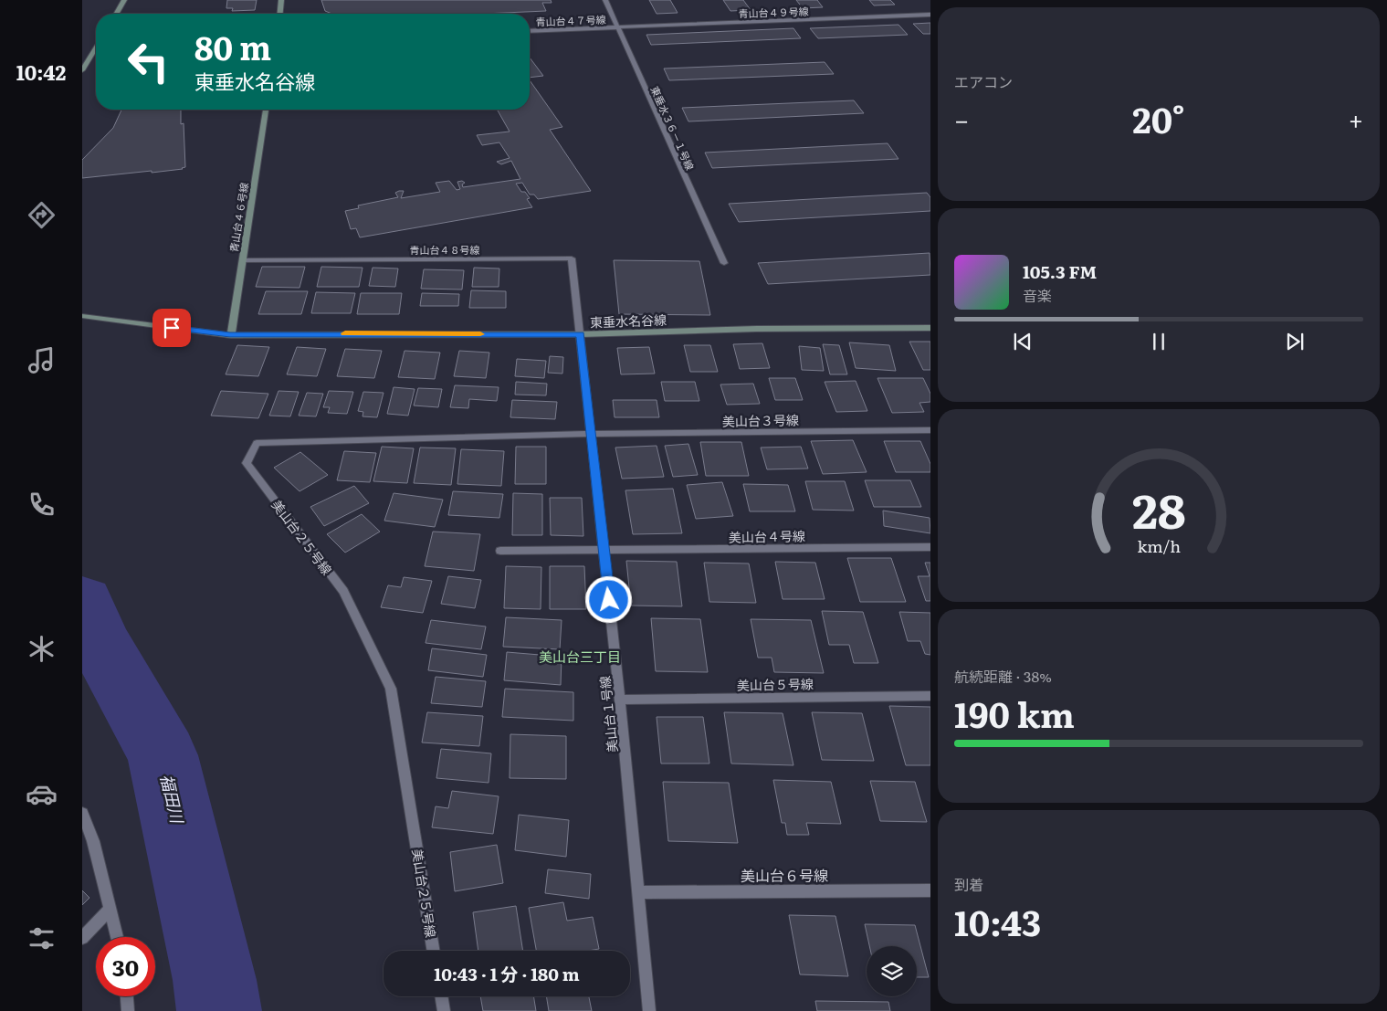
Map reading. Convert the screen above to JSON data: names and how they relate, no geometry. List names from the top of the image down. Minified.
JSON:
{"streets":{"street":["青山台４９号線","青山台４７号線","東垂水３６－１号線","青山台４６号線","青山台４８号線","東垂水名谷線","美山台３号線","美山台４号線","美山台２５号線","美山台５号線","美山台１号線","美山台６号線"]},"crossings":[["青山台４９号線","青山台４７号線"],["青山台４９号線","東垂水３６－１号線"],["青山台４７号線","東垂水３６－１号線"],["青山台４６号線","青山台４８号線"],["青山台４６号線","東垂水名谷線"],["青山台４８号線","東垂水名谷線"],["青山台４８号線","美山台１号線"],["東垂水名谷線","美山台１号線"],["美山台３号線","美山台２５号線"],["美山台３号線","美山台１号線"],["美山台４号線","美山台１号線"],["美山台２５号線","美山台１号線"],["美山台５号線","美山台１号線"],["美山台１号線","美山台６号線"]],"districts":["美山台三丁目"],"water":["福田川"],"page":{"tabs":"10:42","tile":["エアコン",["航続距離 · 38%","190 km"],["到着","10:43"]],"turn":["80 m","東垂水名谷線"],"heat":["−","20°","+"],"song":["105.3 FM","音楽"],"limit":"30","trip":"10:43 · 1 分 · 180 m","gauge":["28","km/h"]}}
